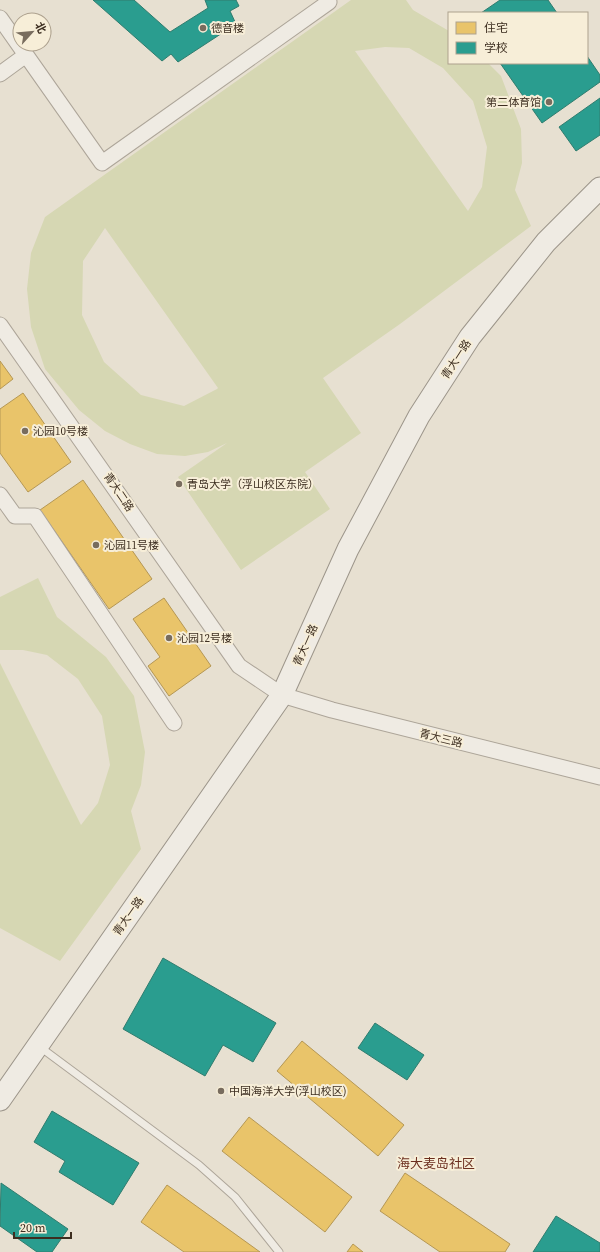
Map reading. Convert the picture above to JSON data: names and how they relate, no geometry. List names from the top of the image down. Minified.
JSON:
{"streets":{"street":["青大一路","青大二路","青大三路"]},"crossings":[["青大一路","青大三路"],["青大二路","青大三路"]],"districts":["海大麦岛社区"],"places":["德音楼","第二体育馆","沁园10号楼","青岛大学（浮山校区东院）","沁园11号楼","沁园12号楼","中国海洋大学(浮山校区)"],"legend":["住宅","学校"],"scale_bar":"20 m","north":"top right"}
